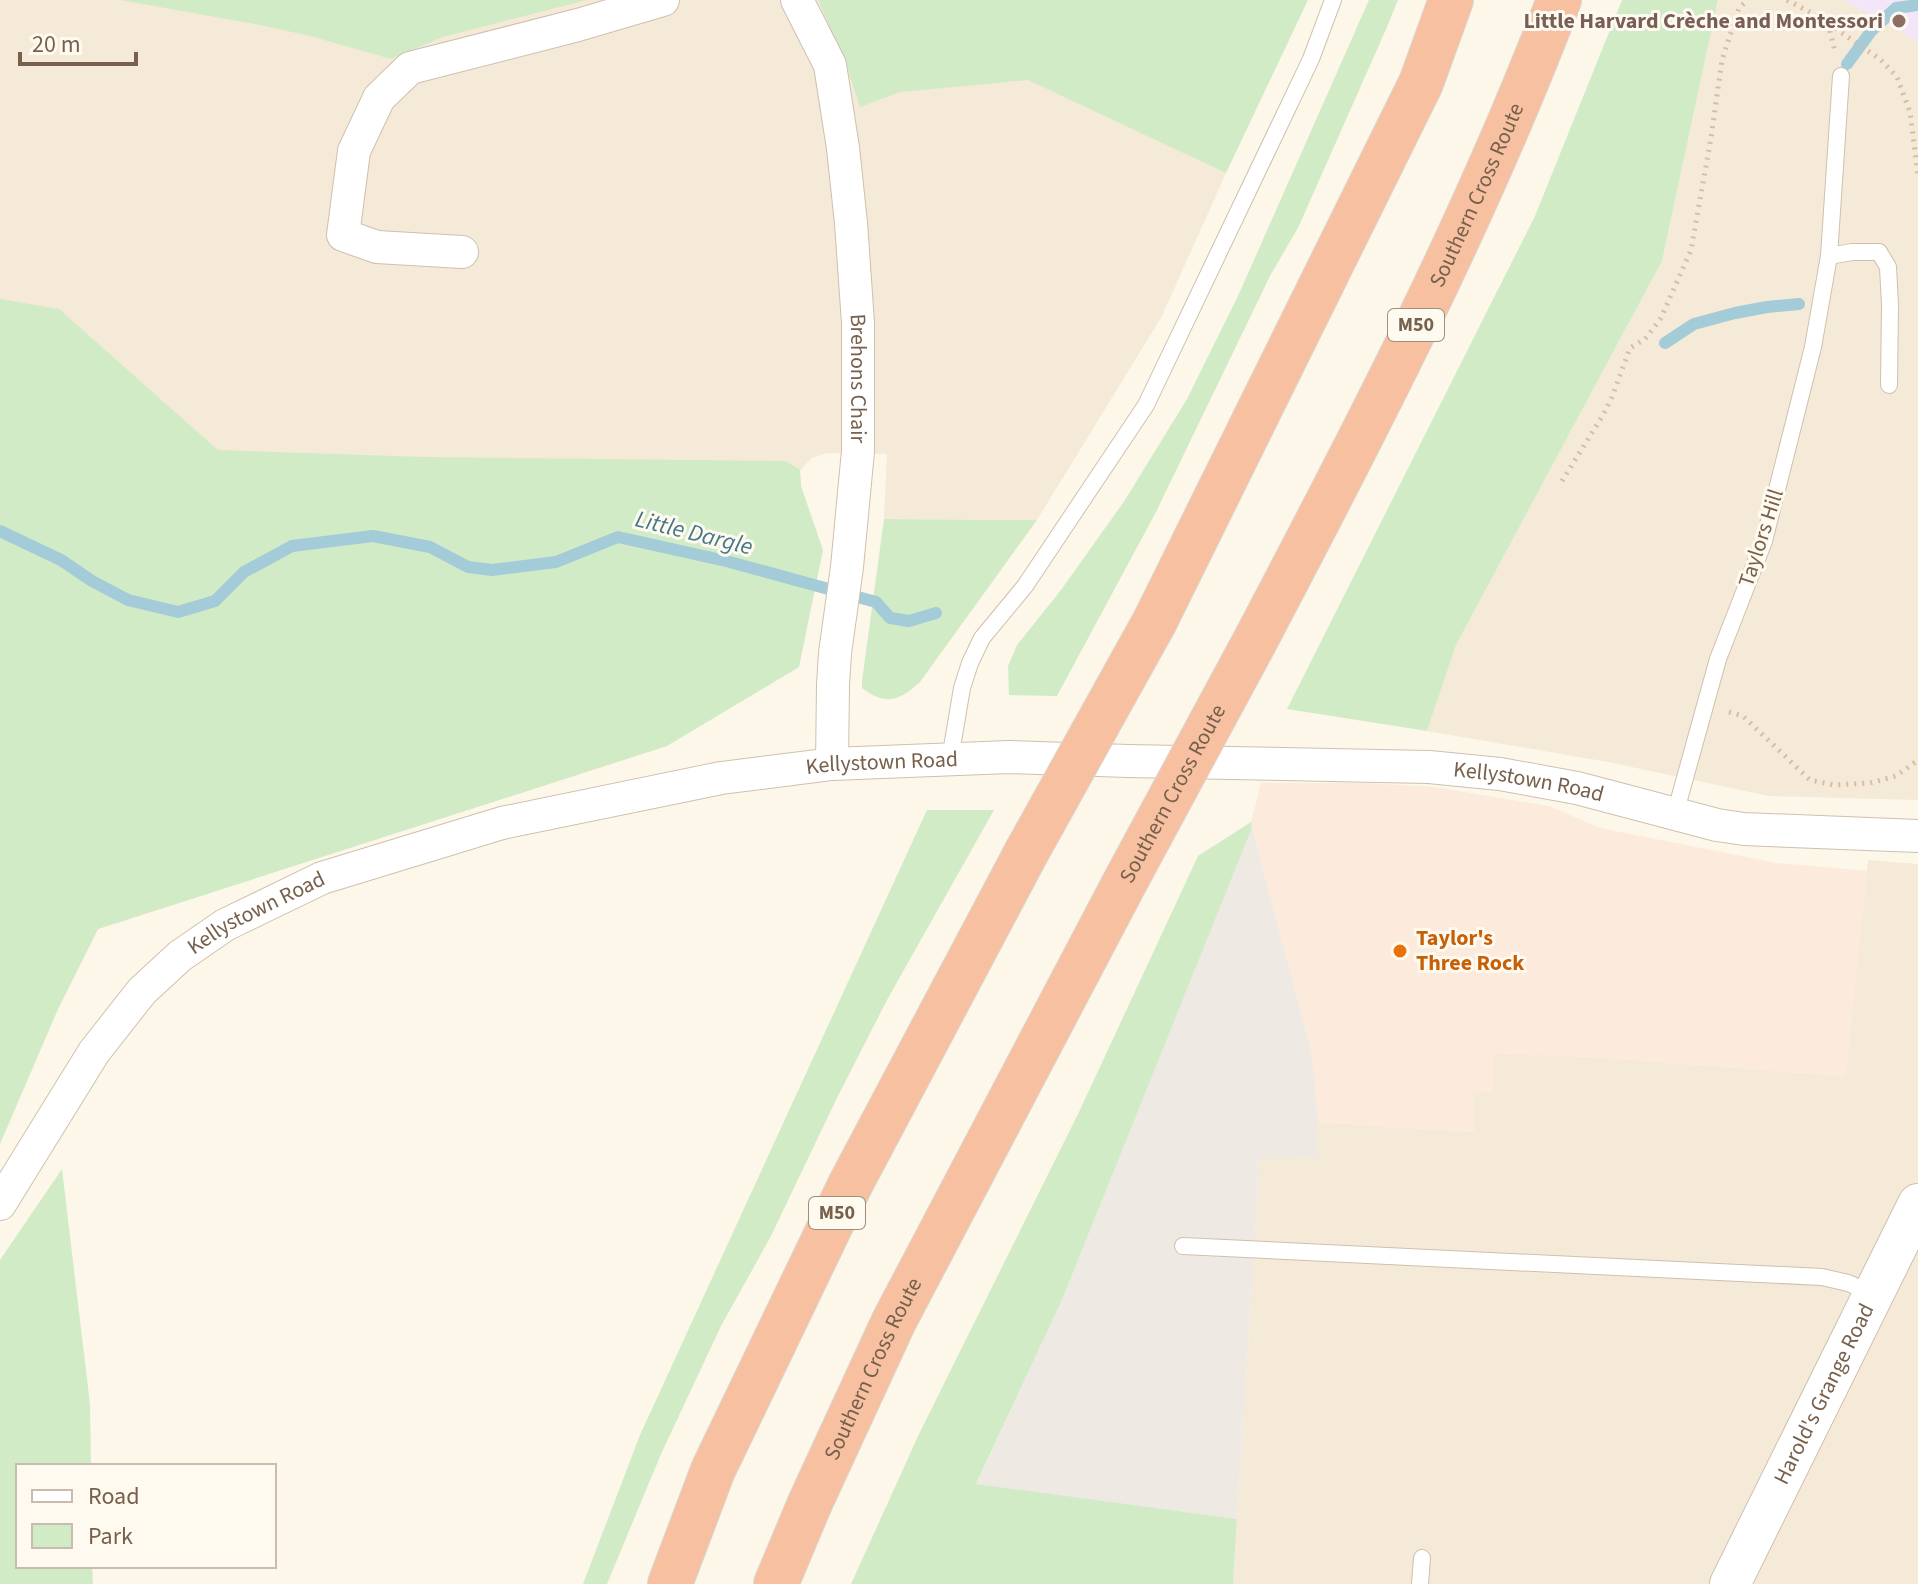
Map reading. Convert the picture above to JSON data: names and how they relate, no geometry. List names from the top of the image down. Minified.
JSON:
{"streets":{"highway":["Southern Cross Route","M50"],"street":["Brehons Chair","Kellystown Road","Harold's Grange Road"],"lane":["Taylors Hill"]},"crossings":[["Brehons Chair","Kellystown Road"],["Taylors Hill","Kellystown Road"]],"water":["Little Dargle"],"places":["Little Harvard Crèche and Montessori","Taylor's Three Rock"],"legend":["Road","Park"],"scale_bar":"20 m"}
